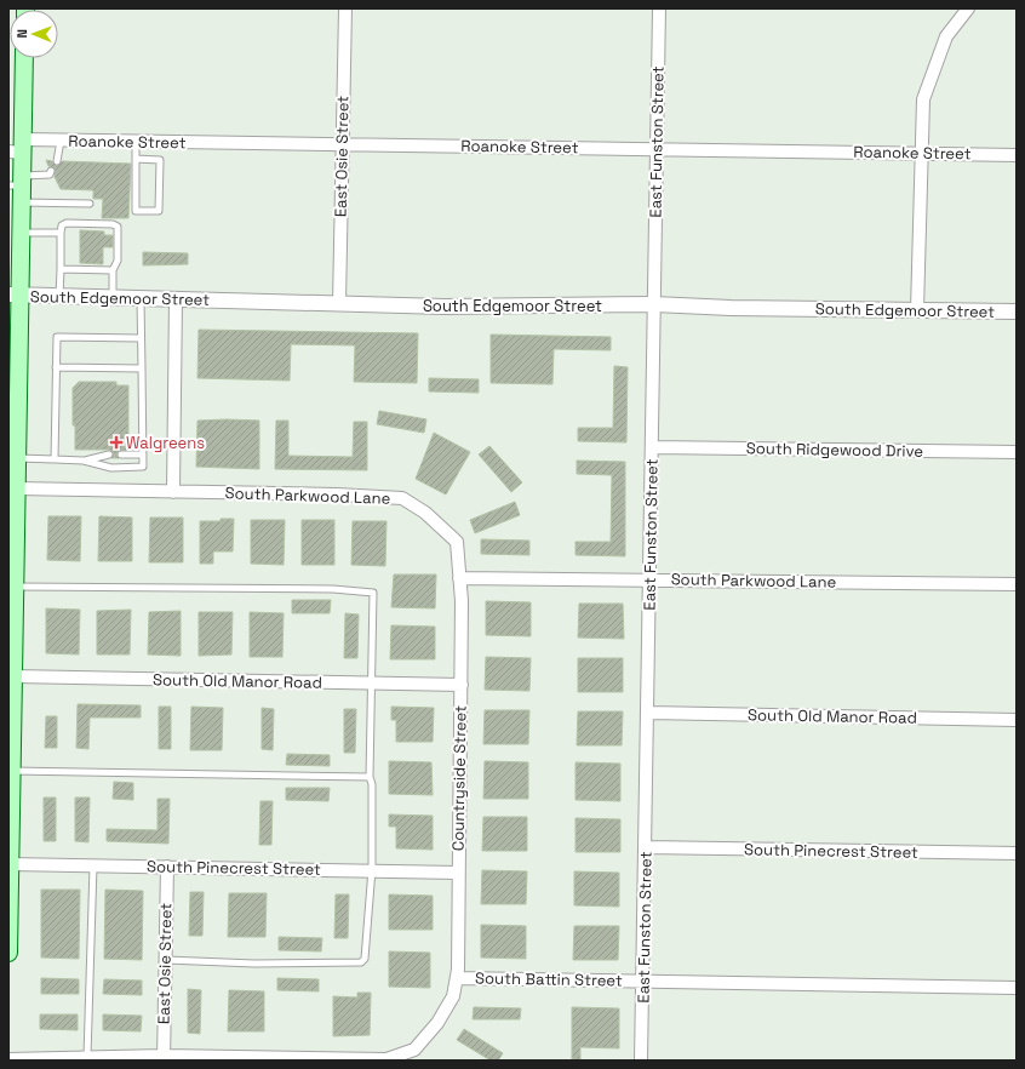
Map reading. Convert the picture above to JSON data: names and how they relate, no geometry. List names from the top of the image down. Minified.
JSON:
{"streets":{"street":["Roanoke Street","East Funston Street","East Osie Street","South Edgemoor Street","South Ridgewood Drive","South Parkwood Lane","South Old Manor Road","Countryside Street","South Pinecrest Street","South Battin Street"]},"crossings":[["Roanoke Street","East Funston Street"],["Roanoke Street","East Osie Street"],["East Funston Street","South Edgemoor Street"],["East Funston Street","South Ridgewood Drive"],["East Funston Street","South Parkwood Lane"],["East Funston Street","South Old Manor Road"],["East Funston Street","South Pinecrest Street"],["East Funston Street","South Battin Street"],["East Osie Street","South Edgemoor Street"],["East Osie Street","South Pinecrest Street"],["East Osie Street","South Battin Street"],["South Parkwood Lane","Countryside Street"],["South Old Manor Road","Countryside Street"],["Countryside Street","South Pinecrest Street"],["Countryside Street","South Battin Street"]],"places":{"health":["Walgreens"]},"north":"left"}
